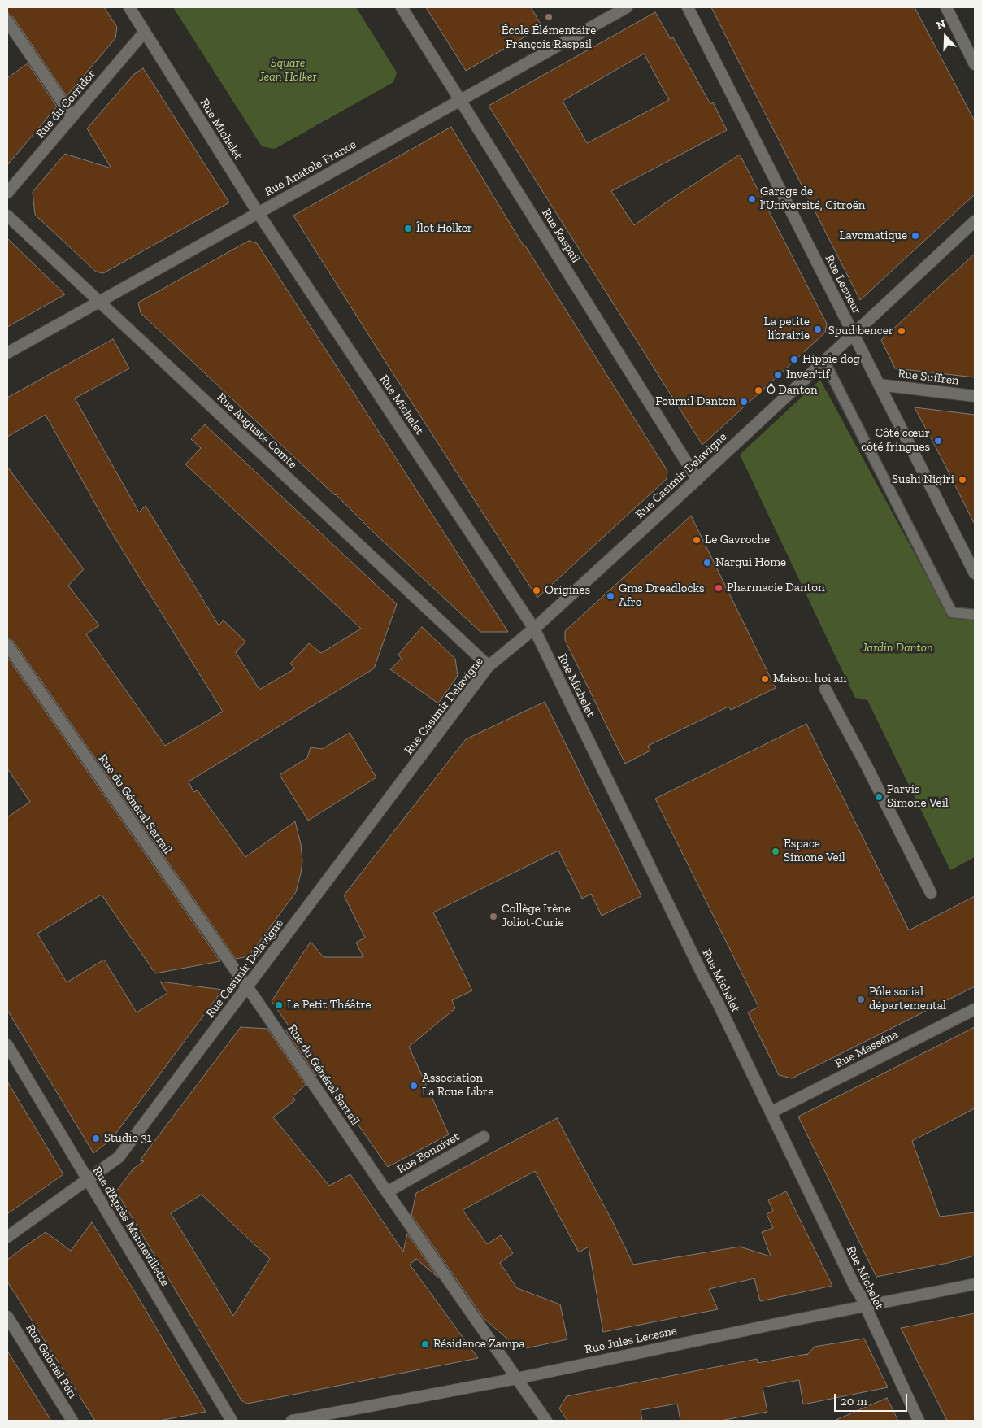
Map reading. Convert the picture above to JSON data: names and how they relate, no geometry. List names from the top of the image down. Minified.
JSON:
{"streets":{"street":["Rue du Corridor","Rue Michelet","Rue Anatole France","Rue Raspail","Rue Lesueur","Rue Suffren","Rue Auguste Comte","Rue Casimir Delavigne","Rue du Général Sarrail","Rue Masséna","Rue Bonnivet","Rue d'Après Mannevillette","Rue Jules Lecesne","Rue Gabriel Péri"]},"crossings":[["Rue du Corridor","Rue Michelet"],["Rue Michelet","Rue Anatole France"],["Rue Michelet","Rue Casimir Delavigne"],["Rue Michelet","Rue Masséna"],["Rue Michelet","Rue Jules Lecesne"],["Rue Anatole France","Rue Raspail"],["Rue Anatole France","Rue Auguste Comte"],["Rue Raspail","Rue Casimir Delavigne"],["Rue Lesueur","Rue Suffren"],["Rue Lesueur","Rue Casimir Delavigne"],["Rue Auguste Comte","Rue Casimir Delavigne"],["Rue Casimir Delavigne","Rue du Général Sarrail"],["Rue Casimir Delavigne","Rue d'Après Mannevillette"],["Rue du Général Sarrail","Rue Bonnivet"],["Rue du Général Sarrail","Rue Jules Lecesne"]],"parks":["Square Jean Holker","Jardin Danton"],"places":["École Élémentaire François Raspail","Garage de l'Université, Citroën","Îlot Holker","Lavomatique","La petite librairie","Spud bencer","Hippie dog","Inven'tif","Ô Danton","Fournil Danton","Côté cœur côté fringues","Sushi Nigiri","Le Gavroche","Nargui Home","Pharmacie Danton","Origines","Gms Dreadlocks Afro","Maison hoi an","Parvis Simone Veil","Espace Simone Veil","Collège Irène Joliot-Curie","Pôle social départemental","Le Petit Théâtre","Association La Roue Libre","Studio 31","Résidence Zampa"],"scale_bar":"20 m","north":"top"}
